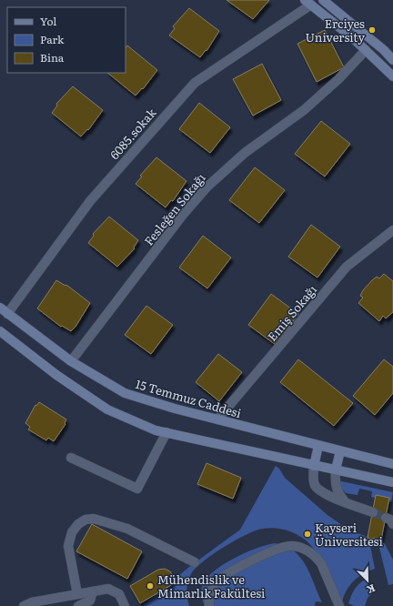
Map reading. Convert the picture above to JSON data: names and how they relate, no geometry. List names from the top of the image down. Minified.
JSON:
{"streets":{"main road":["15 Temmuz Caddesi"],"street":["6085.sokak","Fesleğen Sokağı","Emiş Sokağı"]},"crossings":[["6085.sokak","15 Temmuz Caddesi"],["Fesleğen Sokağı","15 Temmuz Caddesi"],["Emiş Sokağı","15 Temmuz Caddesi"]],"places":["Erciyes University","Kayseri Üniversitesi","Mühendislik ve Mimarlık Fakültesi"],"legend":["Yol","Park","Bina"],"north":"bottom right"}
